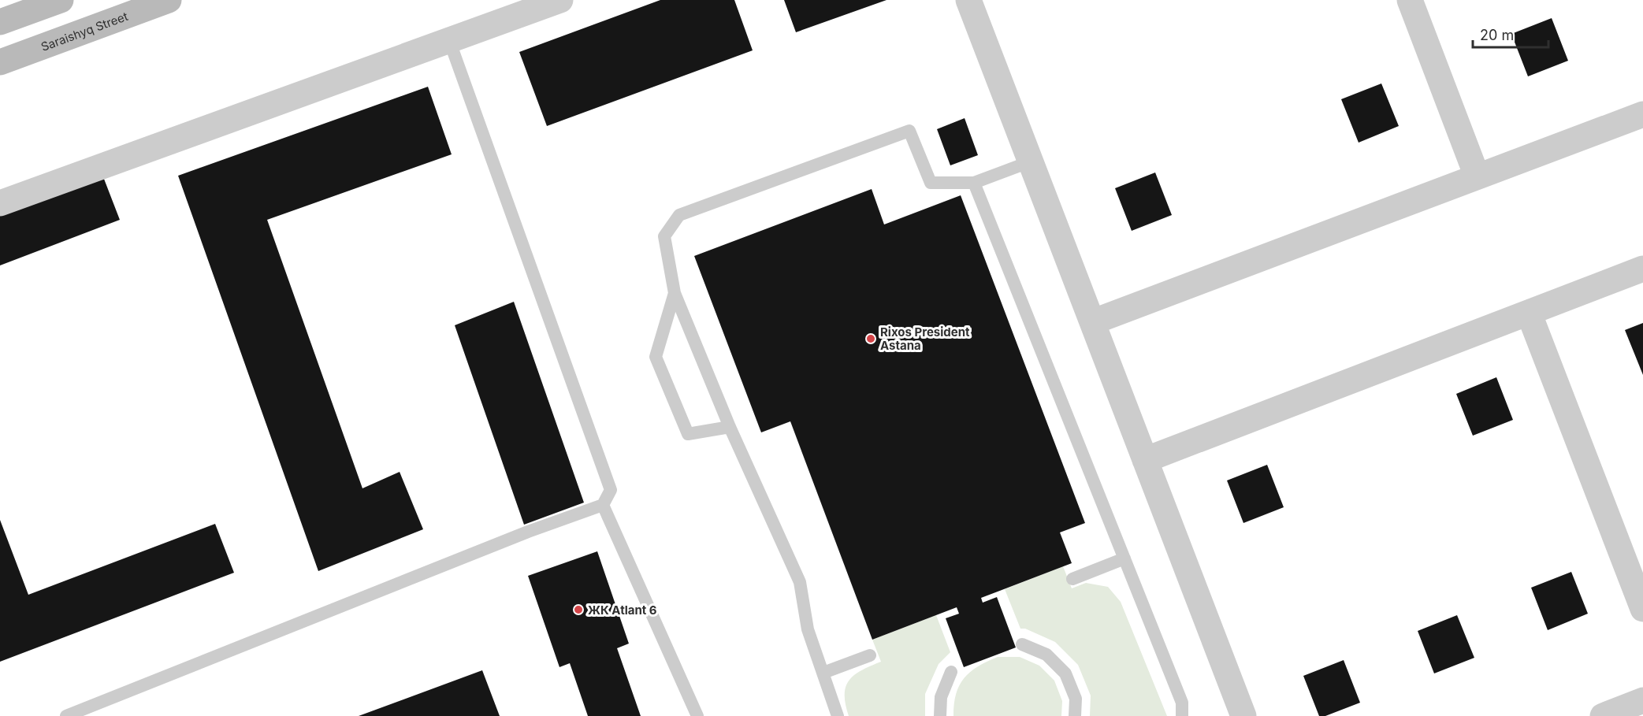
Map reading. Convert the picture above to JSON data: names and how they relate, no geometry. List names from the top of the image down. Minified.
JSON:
{"streets":{"main road":["Saraishyq Street"]},"places":["Rixos President Astana","ЖК Atlant 6"],"scale_bar":"20 m"}
